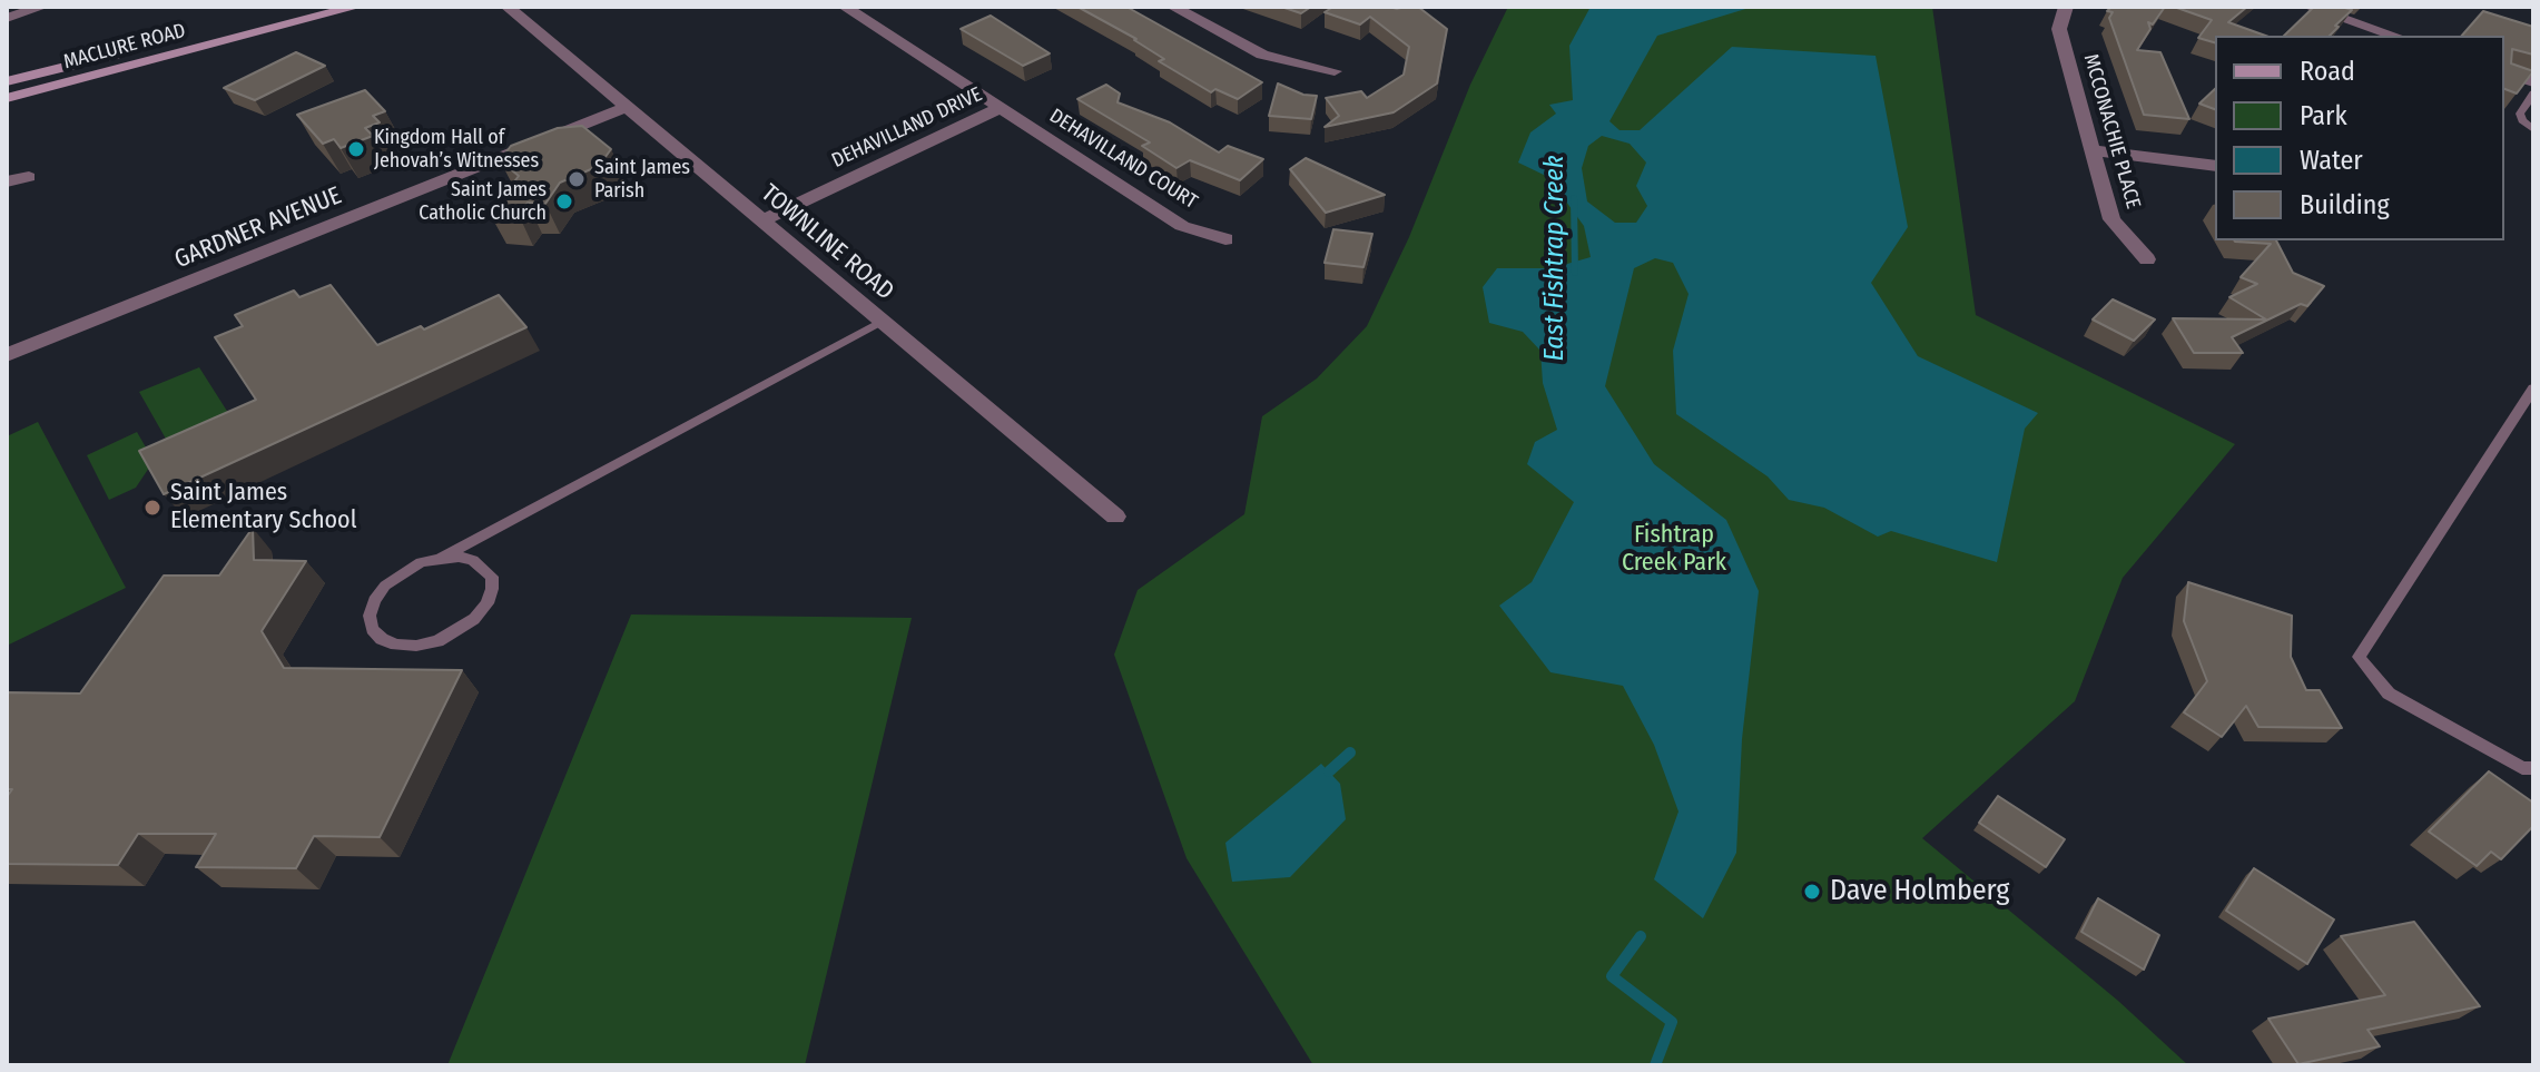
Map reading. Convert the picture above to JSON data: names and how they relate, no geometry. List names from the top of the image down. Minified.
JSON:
{"streets":{"main road":["MACLURE ROAD"],"street":["DEHAVILLAND DRIVE","MCCONACHIE PLACE","DEHAVILLAND COURT","GARDNER AVENUE","TOWNLINE ROAD"]},"crossings":[["DEHAVILLAND DRIVE","DEHAVILLAND COURT"],["DEHAVILLAND DRIVE","TOWNLINE ROAD"],["GARDNER AVENUE","TOWNLINE ROAD"]],"water":["East Fishtrap Creek"],"parks":["Fishtrap Creek Park"],"places":["Kingdom Hall of Jehovah’s Witnesses","Saint James Parish","Saint James Catholic Church","Saint James Elementary School","Dave Holmberg"],"legend":["Road","Park","Water","Building"]}
